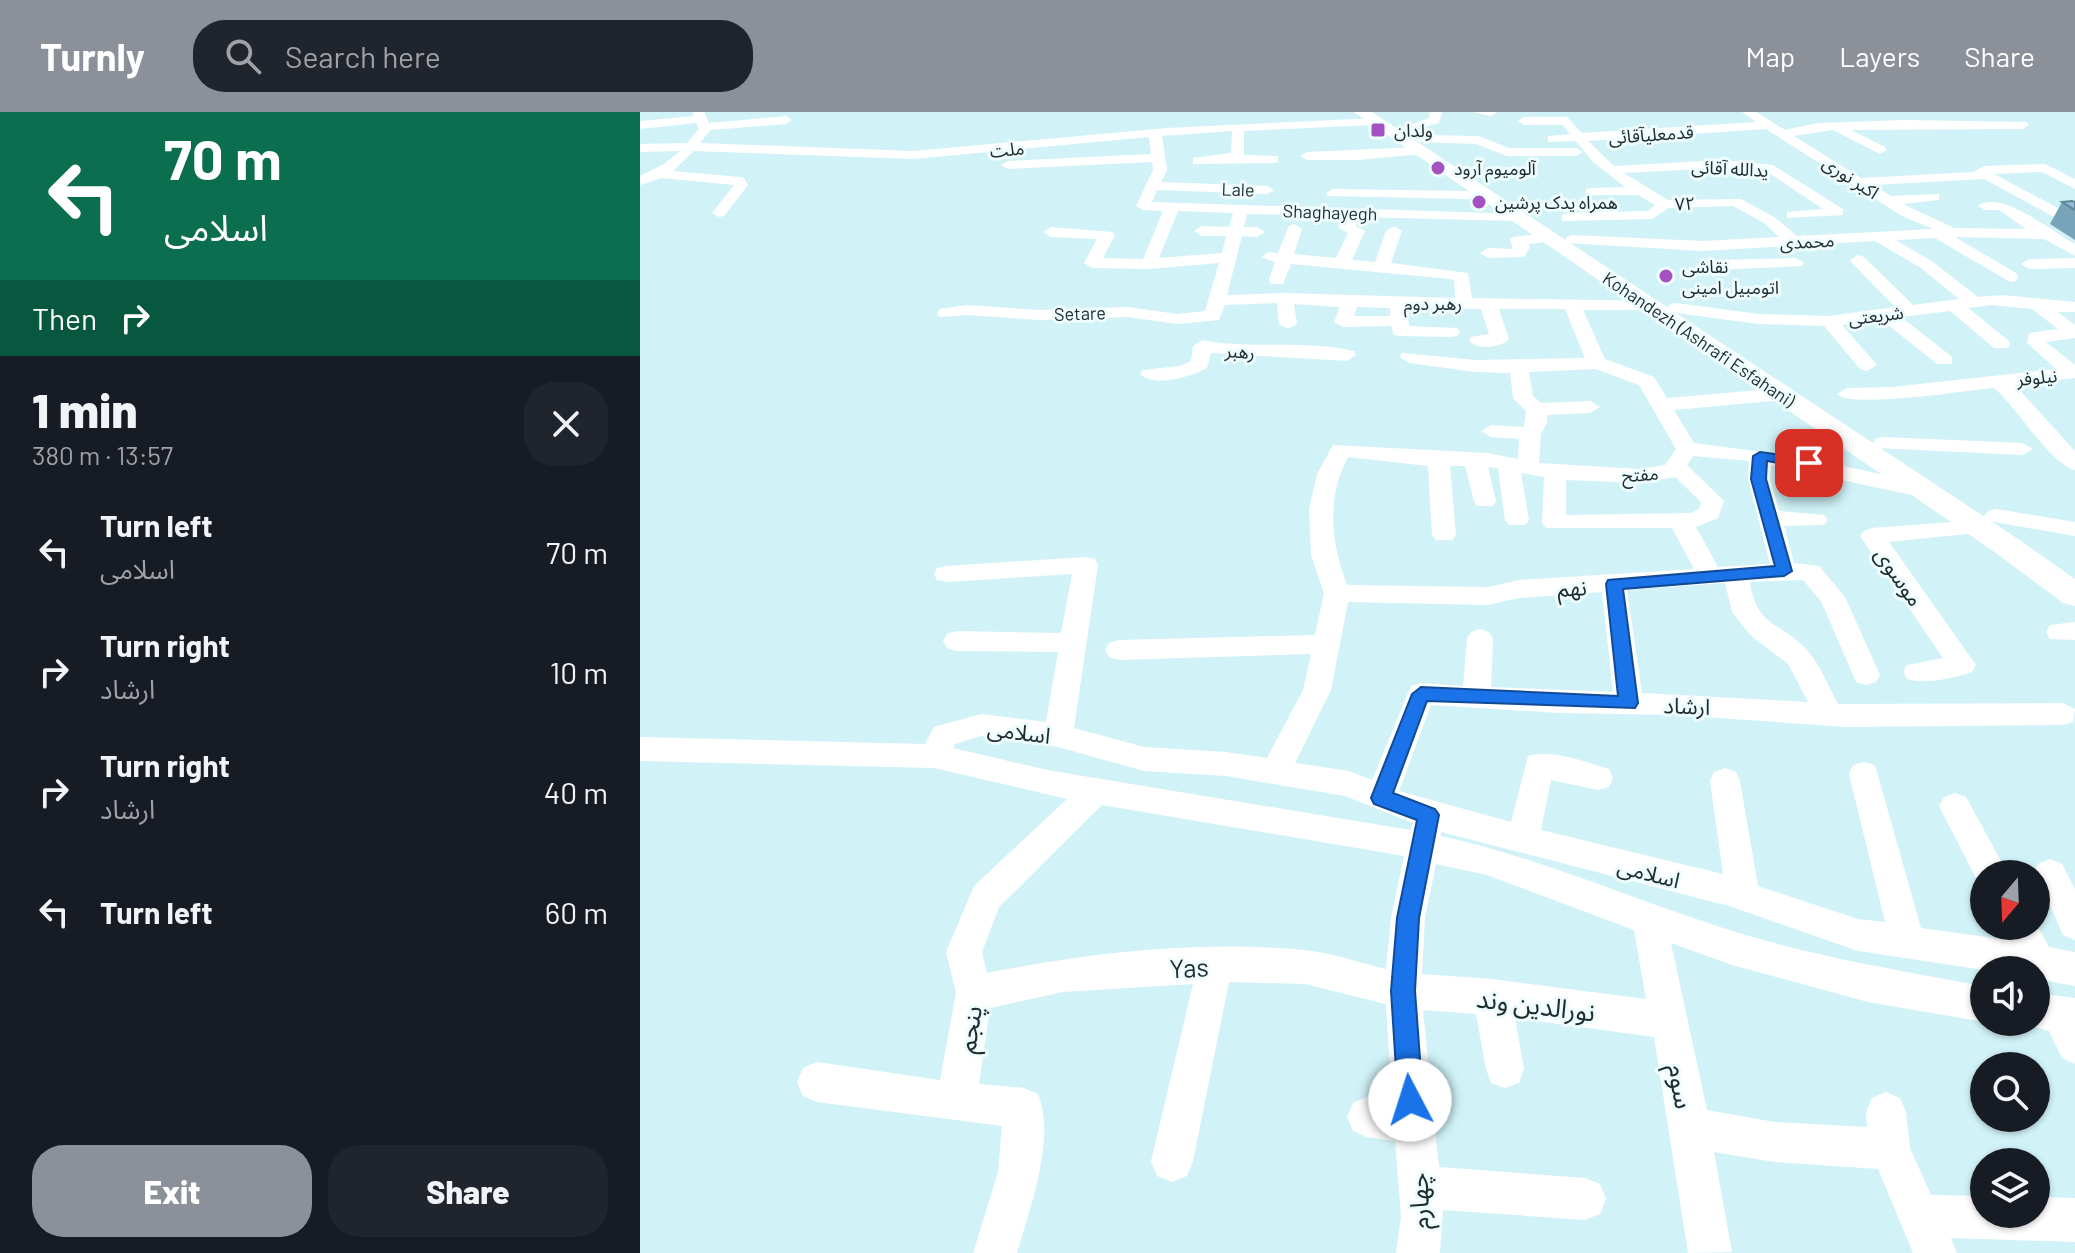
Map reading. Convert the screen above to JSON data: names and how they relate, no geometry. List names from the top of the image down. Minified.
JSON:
{"streets":{"main road":["Kohandezh (Ashrafi Esfahani)"],"street":["قدمعلیآقائی","ملت","یدالله آقائی","اکبر نوری","Lale","۷۲","Shaghayegh","محمدی","رهبر دوم","Setare","شریعتی","رهبر","نیلوفر","مفتح","موسوی","نهم","ارشاد","اسلامی","Yas","نورالدین وند","پنجم","سوم","چهارم"]},"crossings":[["قدمعلیآقائی","اکبر نوری"],["ملت","Kohandezh (Ashrafi Esfahani)"],["اکبر نوری","محمدی"],["Lale","Shaghayegh"],["۷۲","محمدی"],["۷۲","Kohandezh (Ashrafi Esfahani)"],["Shaghayegh","Kohandezh (Ashrafi Esfahani)"],["محمدی","Kohandezh (Ashrafi Esfahani)"],["محمدی","نیلوفر"],["رهبر دوم","Kohandezh (Ashrafi Esfahani)"],["شریعتی","Kohandezh (Ashrafi Esfahani)"],["شریعتی","نیلوفر"],["Kohandezh (Ashrafi Esfahani)","مفتح"],["Kohandezh (Ashrafi Esfahani)","موسوی"],["مفتح","نهم"],["ارشاد","اسلامی"],["اسلامی","پنجم"],["اسلامی","سوم"],["اسلامی","چهارم"],["Yas","نورالدین وند"],["Yas","پنجم"],["Yas","چهارم"],["نورالدین وند","سوم"],["نورالدین وند","چهارم"]],"places":{"transit":["ولدان"],"other":["آلومیوم آرود","همراه یدک پرشین","نقاشی اتومبیل امینی"]},"north":"bottom","page":{"header":"Turnly","search":"Search here","nav":["Map","Layers","Share"],"turn":["70 m","اسلامی"],"then":"Then","heading":["1 min","380 m · 13:57"],"list":[{"name":"Turn left","note":"اسلامی","value":"70 m"},{"name":"Turn right","note":"ارشاد","value":"10 m"},{"name":"Turn right","note":"ارشاد","value":"40 m"},{"name":"Turn left","value":"60 m"}],"buttons":["Exit","Share"]}}
